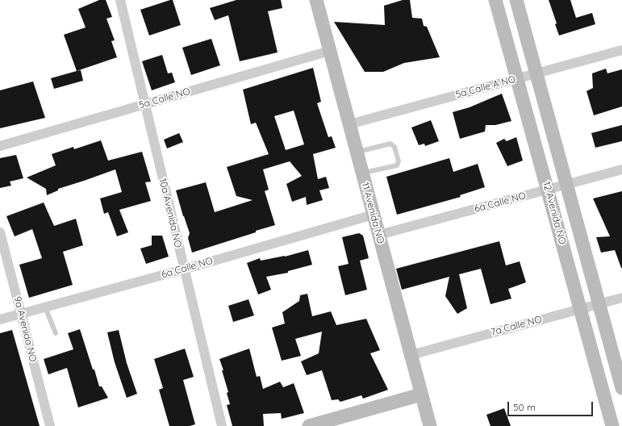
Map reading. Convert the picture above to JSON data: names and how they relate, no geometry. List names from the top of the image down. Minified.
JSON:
{"streets":{"street":["5a Calle A NO","5a Calle NO","6a Calle NO","10a Avenida NO","11 Avenida NO","12 Avenida NO","7a Calle NO","9a Avenida NO"]},"crossings":[["5a Calle A NO","11 Avenida NO"],["5a Calle A NO","12 Avenida NO"],["5a Calle NO","10a Avenida NO"],["5a Calle NO","11 Avenida NO"],["6a Calle NO","10a Avenida NO"],["6a Calle NO","11 Avenida NO"],["6a Calle NO","12 Avenida NO"],["6a Calle NO","9a Avenida NO"],["11 Avenida NO","7a Calle NO"],["12 Avenida NO","7a Calle NO"]],"scale_bar":"50 m"}
